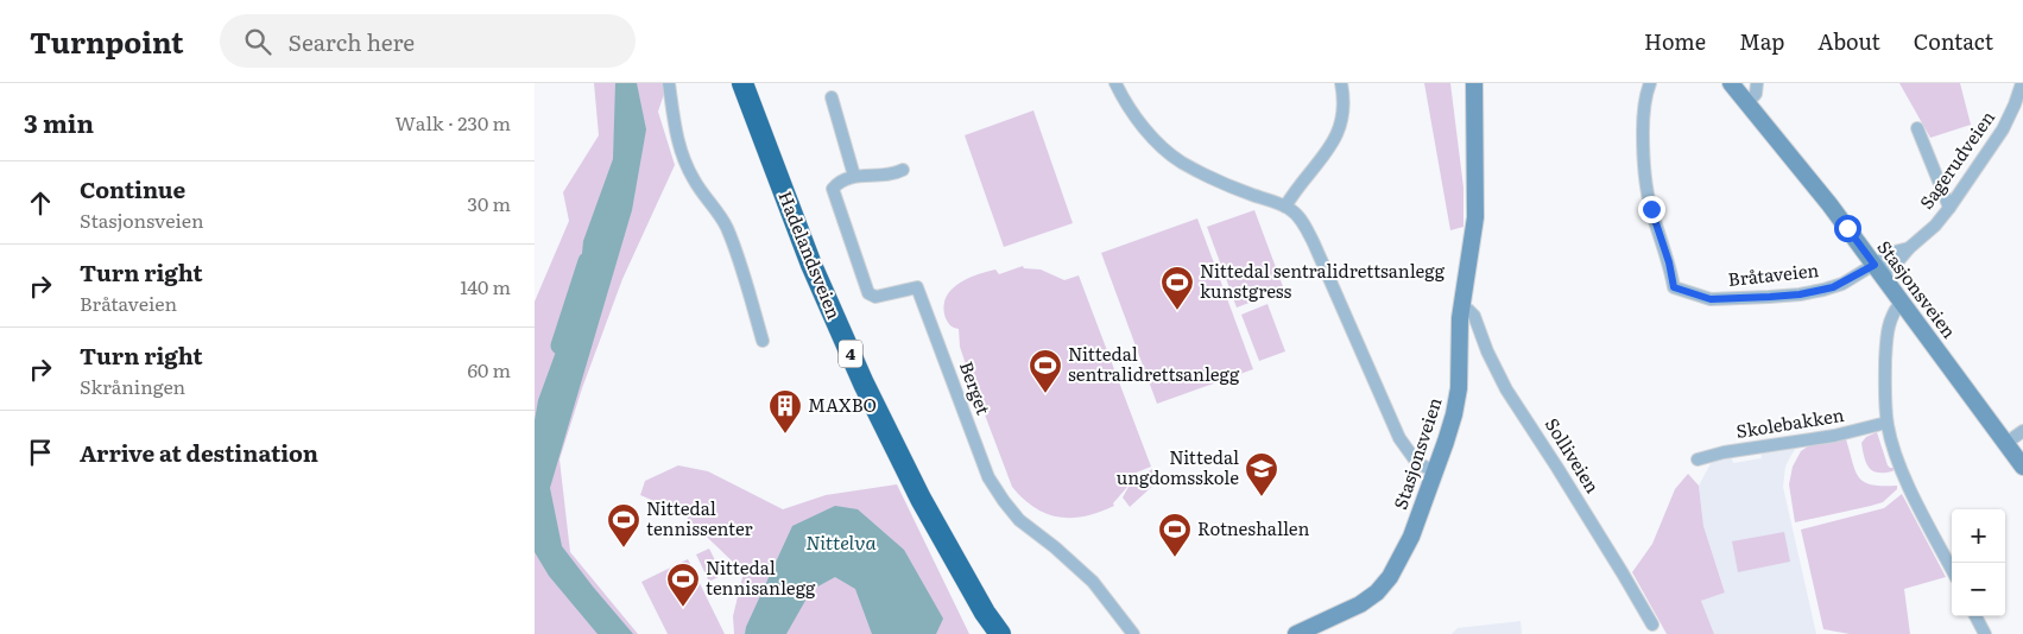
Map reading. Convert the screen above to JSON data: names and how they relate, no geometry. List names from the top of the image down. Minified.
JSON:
{"streets":{"highway":["Hadelandsveien","4"],"main road":["Stasjonsveien"],"street":["Sagerudveien","Bråtaveien","Berget","Skolebakken","Solliveien"]},"crossings":[["Sagerudveien","Bråtaveien"],["Sagerudveien","Stasjonsveien"],["Bråtaveien","Stasjonsveien"],["Stasjonsveien","Solliveien"]],"water":["Nittelva"],"places":{"sports":["Nittedal sentralidrettsanlegg kunstgress","Nittedal sentralidrettsanlegg","Nittedal tennissenter","Rotneshallen","Nittedal tennisanlegg"],"building":["MAXBO"],"school or university":["Nittedal ungdomsskole"]},"page":{"header":"Turnpoint","search":"Search here","nav":["Home","Map","About","Contact"],"heading":["3 min","Walk · 230 m"],"list":[["Continue","Stasjonsveien","30 m"],["Turn right","Bråtaveien","140 m"],["Turn right","Skråningen","60 m"],"Arrive at destination"],"map_buttons":["+","−"]}}
